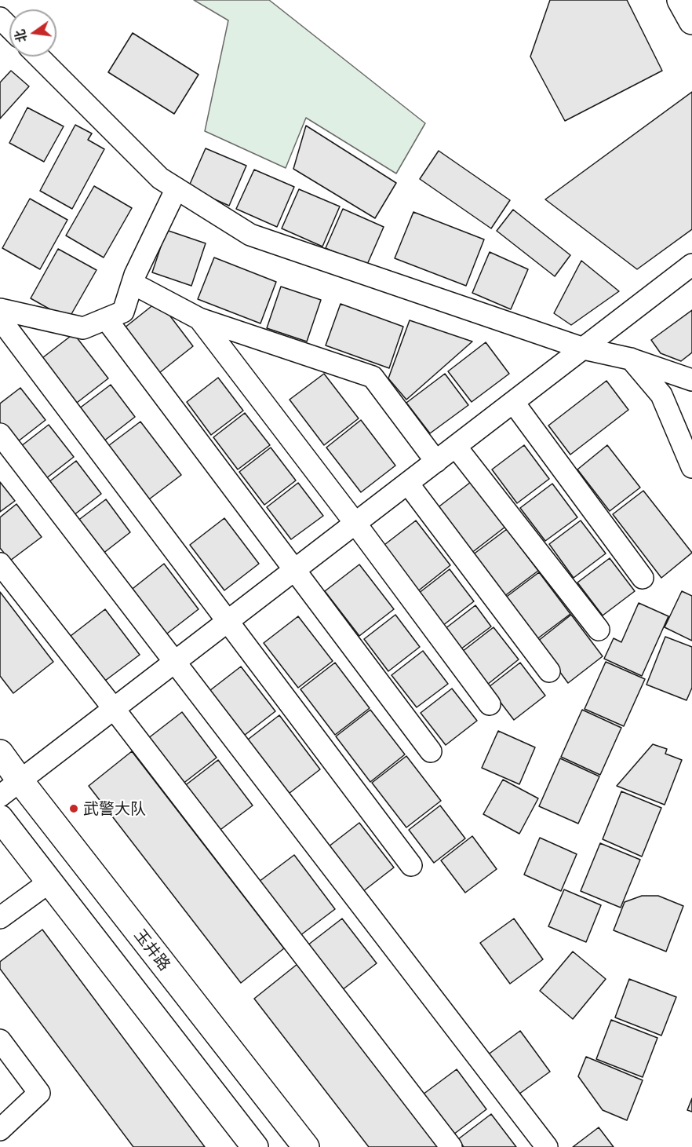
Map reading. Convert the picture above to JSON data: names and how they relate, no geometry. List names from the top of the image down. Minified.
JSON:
{"streets":{"street":["玉井路"]},"places":["武警大队"],"north":"left"}
